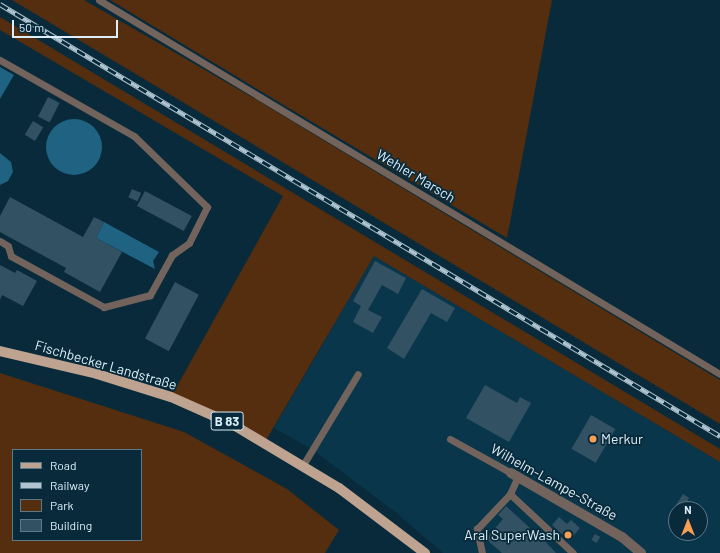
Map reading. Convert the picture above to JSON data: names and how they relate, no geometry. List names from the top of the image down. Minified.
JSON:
{"streets":{"main road":["Fischbecker Landstraße","B 83"],"street":["Wilhelm-Lampe-Straße"],"lane":["Wehler Marsch"]},"places":["Merkur","Aral SuperWash"],"legend":["Road","Railway","Park","Building"],"scale_bar":"50 m","north":"top"}
